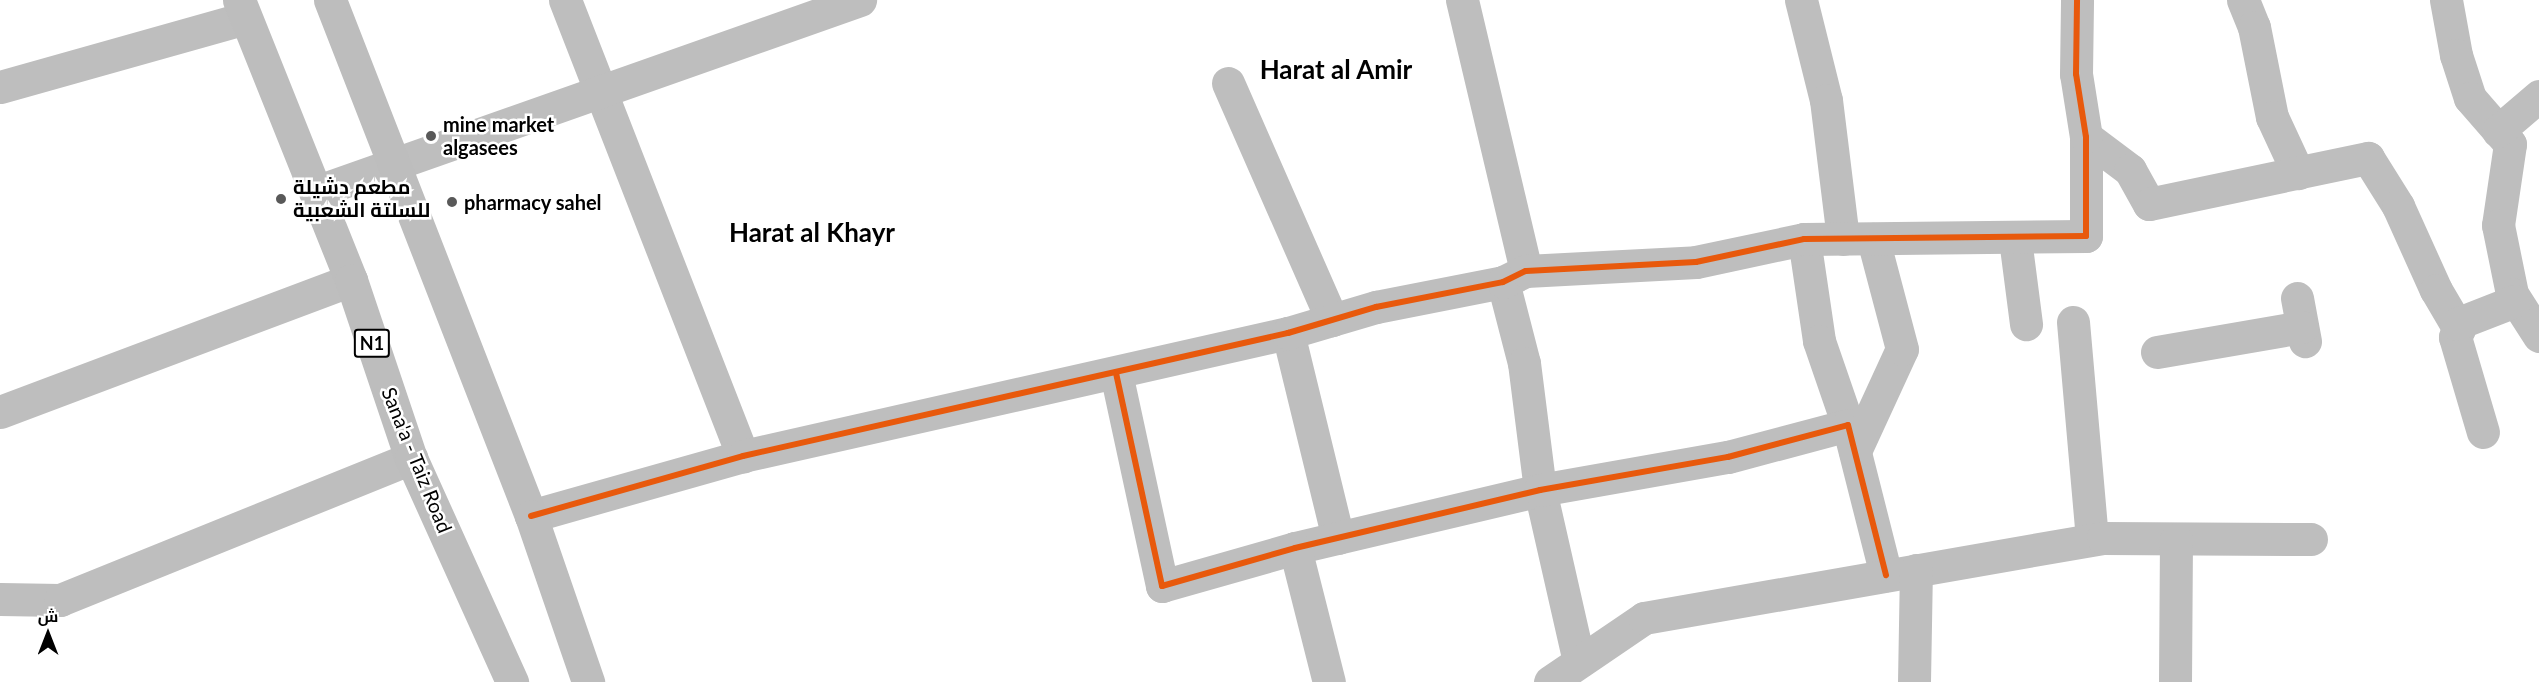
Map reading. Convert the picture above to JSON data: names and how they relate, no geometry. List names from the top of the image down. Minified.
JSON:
{"streets":{"highway":["N1","Sana'a - Taiz Road"]},"districts":["Harat al Amir","Harat al Khayr"],"places":["mine market algasees","مطعم دشيلة للسلتة الشعبية","pharmacy sahel"],"north":"top"}
